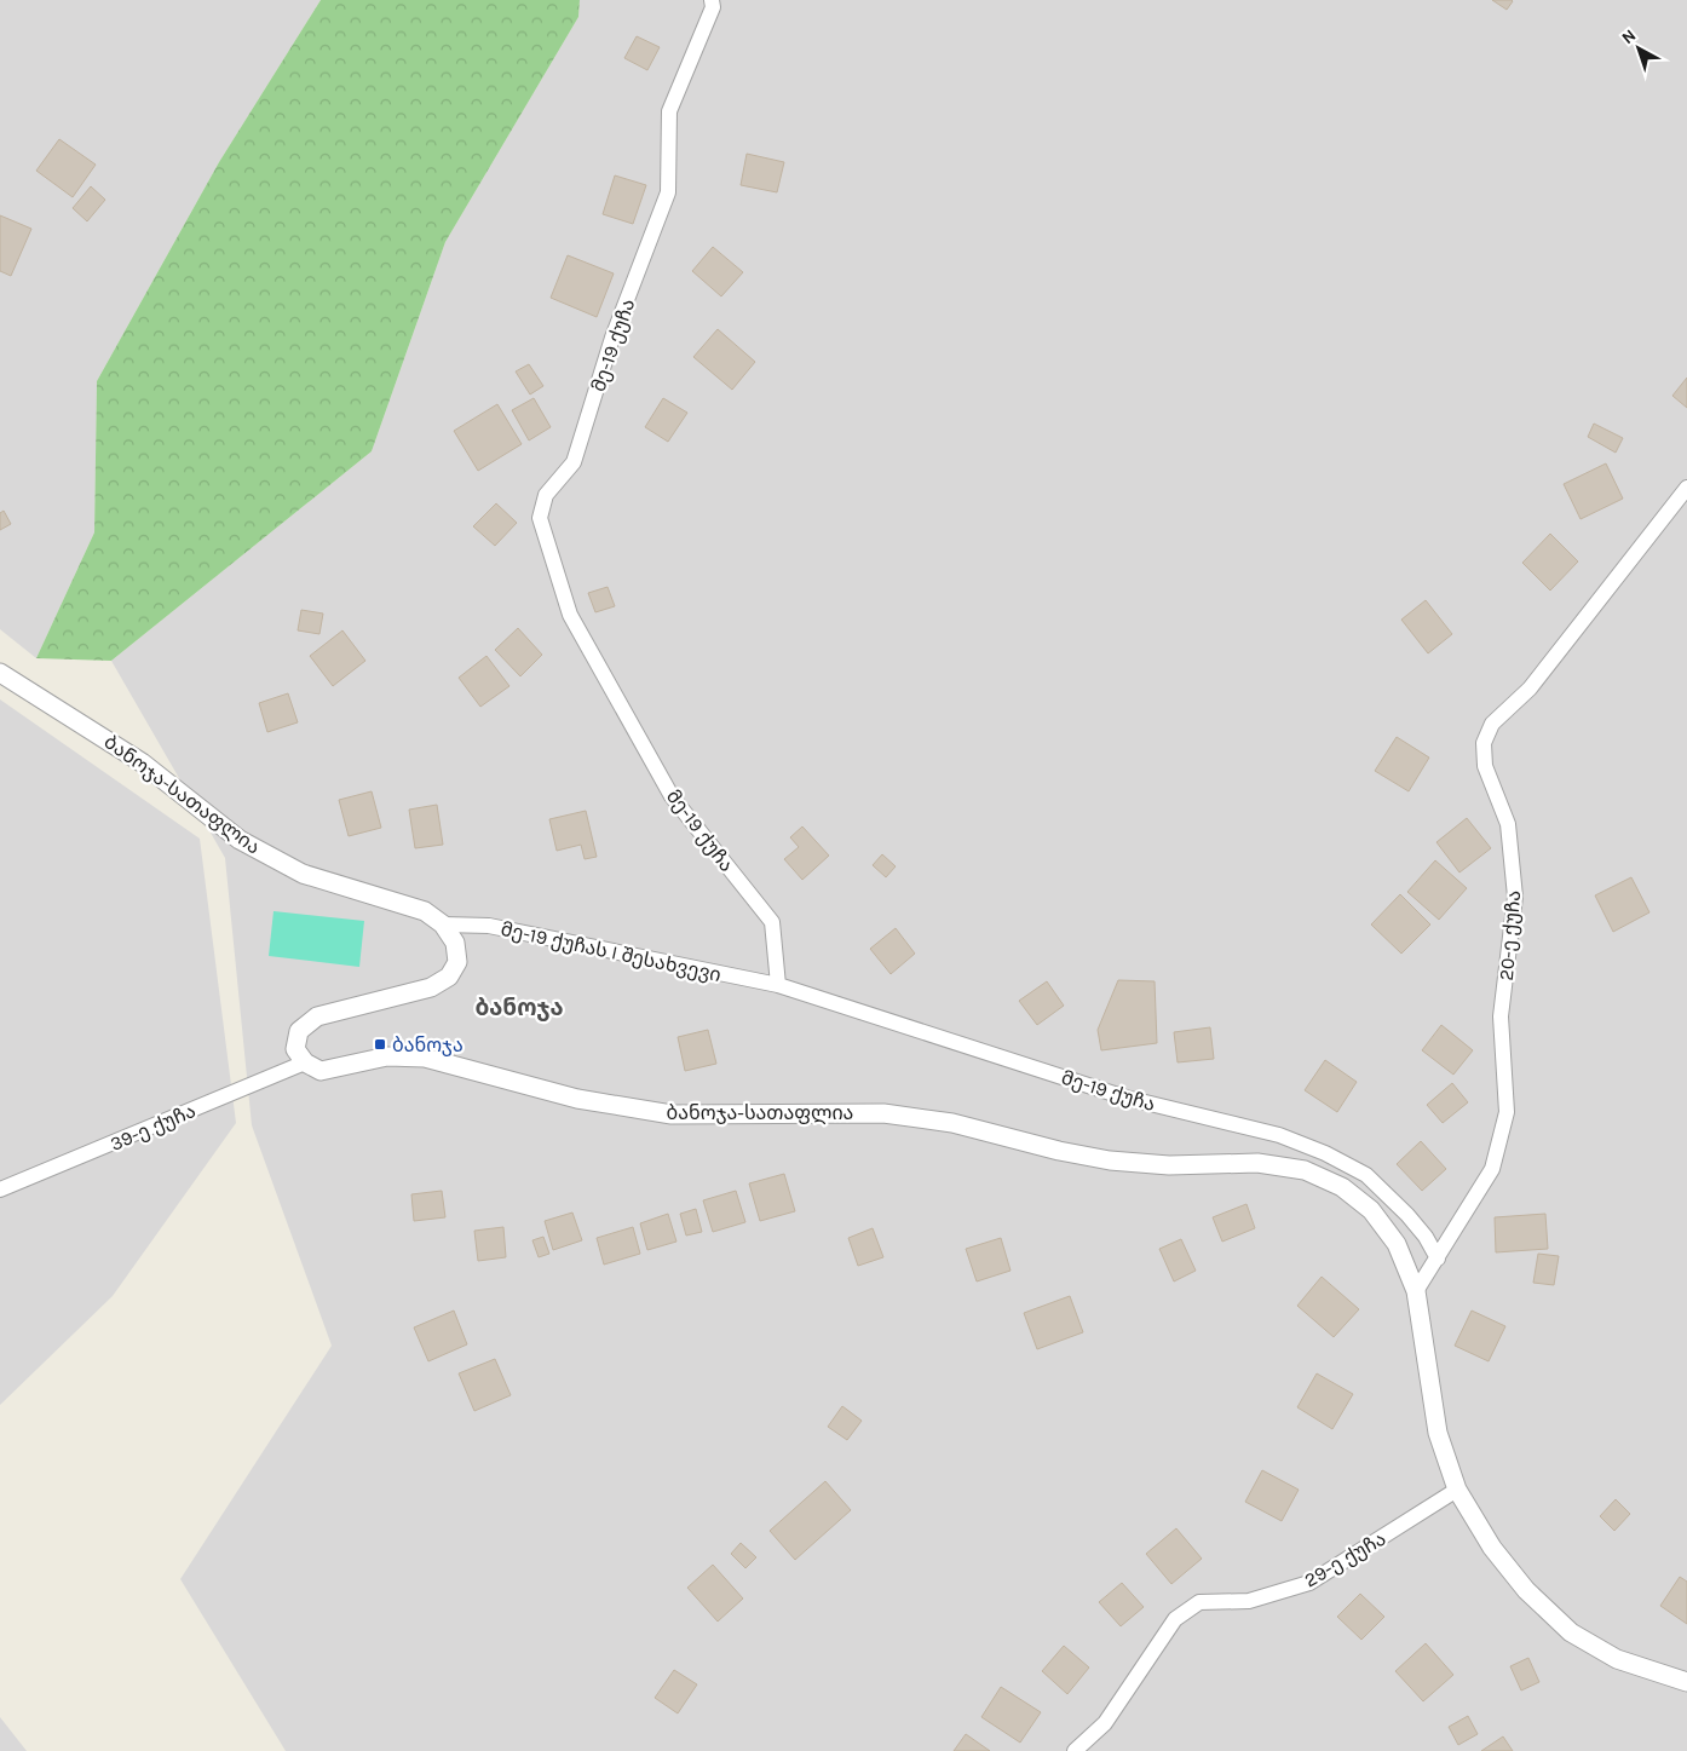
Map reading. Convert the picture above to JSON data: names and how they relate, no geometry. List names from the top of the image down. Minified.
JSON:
{"streets":{"street":["მე-19 ქუჩა","ბანოჯა-სათაფლია","20-ე ქუჩა","მე-19 ქუჩას I შესახვევი","39-ე ქუჩა","29-ე ქუჩა"]},"crossings":[["მე-19 ქუჩა","20-ე ქუჩა"],["მე-19 ქუჩა","მე-19 ქუჩას I შესახვევი"],["ბანოჯა-სათაფლია","20-ე ქუჩა"],["ბანოჯა-სათაფლია","მე-19 ქუჩას I შესახვევი"],["ბანოჯა-სათაფლია","39-ე ქუჩა"],["ბანოჯა-სათაფლია","29-ე ქუჩა"]],"districts":["ბანოჯა"],"places":{"transit":["ბანოჯა"]},"north":"top left"}
